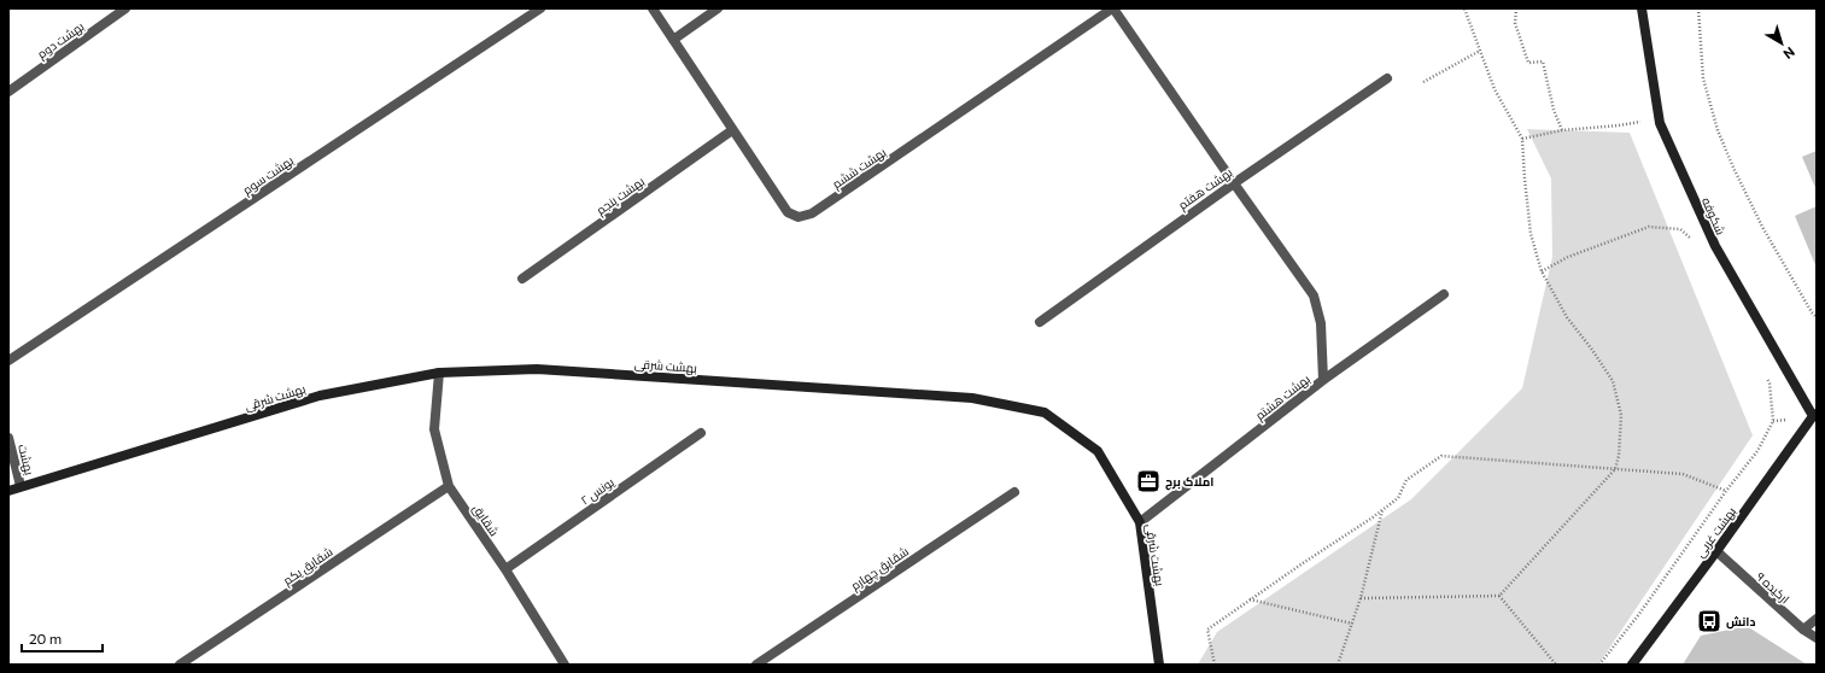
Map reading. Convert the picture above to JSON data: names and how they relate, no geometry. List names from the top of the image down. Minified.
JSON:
{"streets":{"main road":["شکوفه","بهشت شرقی","بهشت غربی"],"street":["بهشت دوم","بهشت ششم","بهشت سوم","بهشت هفتم","بهشت پنجم","بهشت هشتم","بهشت","یونس ۲","شقایق","شقایق یکم","شقایق چهارم","ارکیده ۹"]},"crossings":[["بهشت ششم","بهشت پنجم"],["شکوفه","بهشت غربی"],["بهشت شرقی","بهشت هشتم"],["بهشت شرقی","بهشت"],["بهشت شرقی","شقایق"],["یونس ۲","شقایق"],["شقایق","شقایق یکم"],["بهشت غربی","ارکیده ۹"]],"places":{"office":["املاک برج"],"bus stop":["دانش"]},"scale_bar":"20 m","north":"bottom right"}
